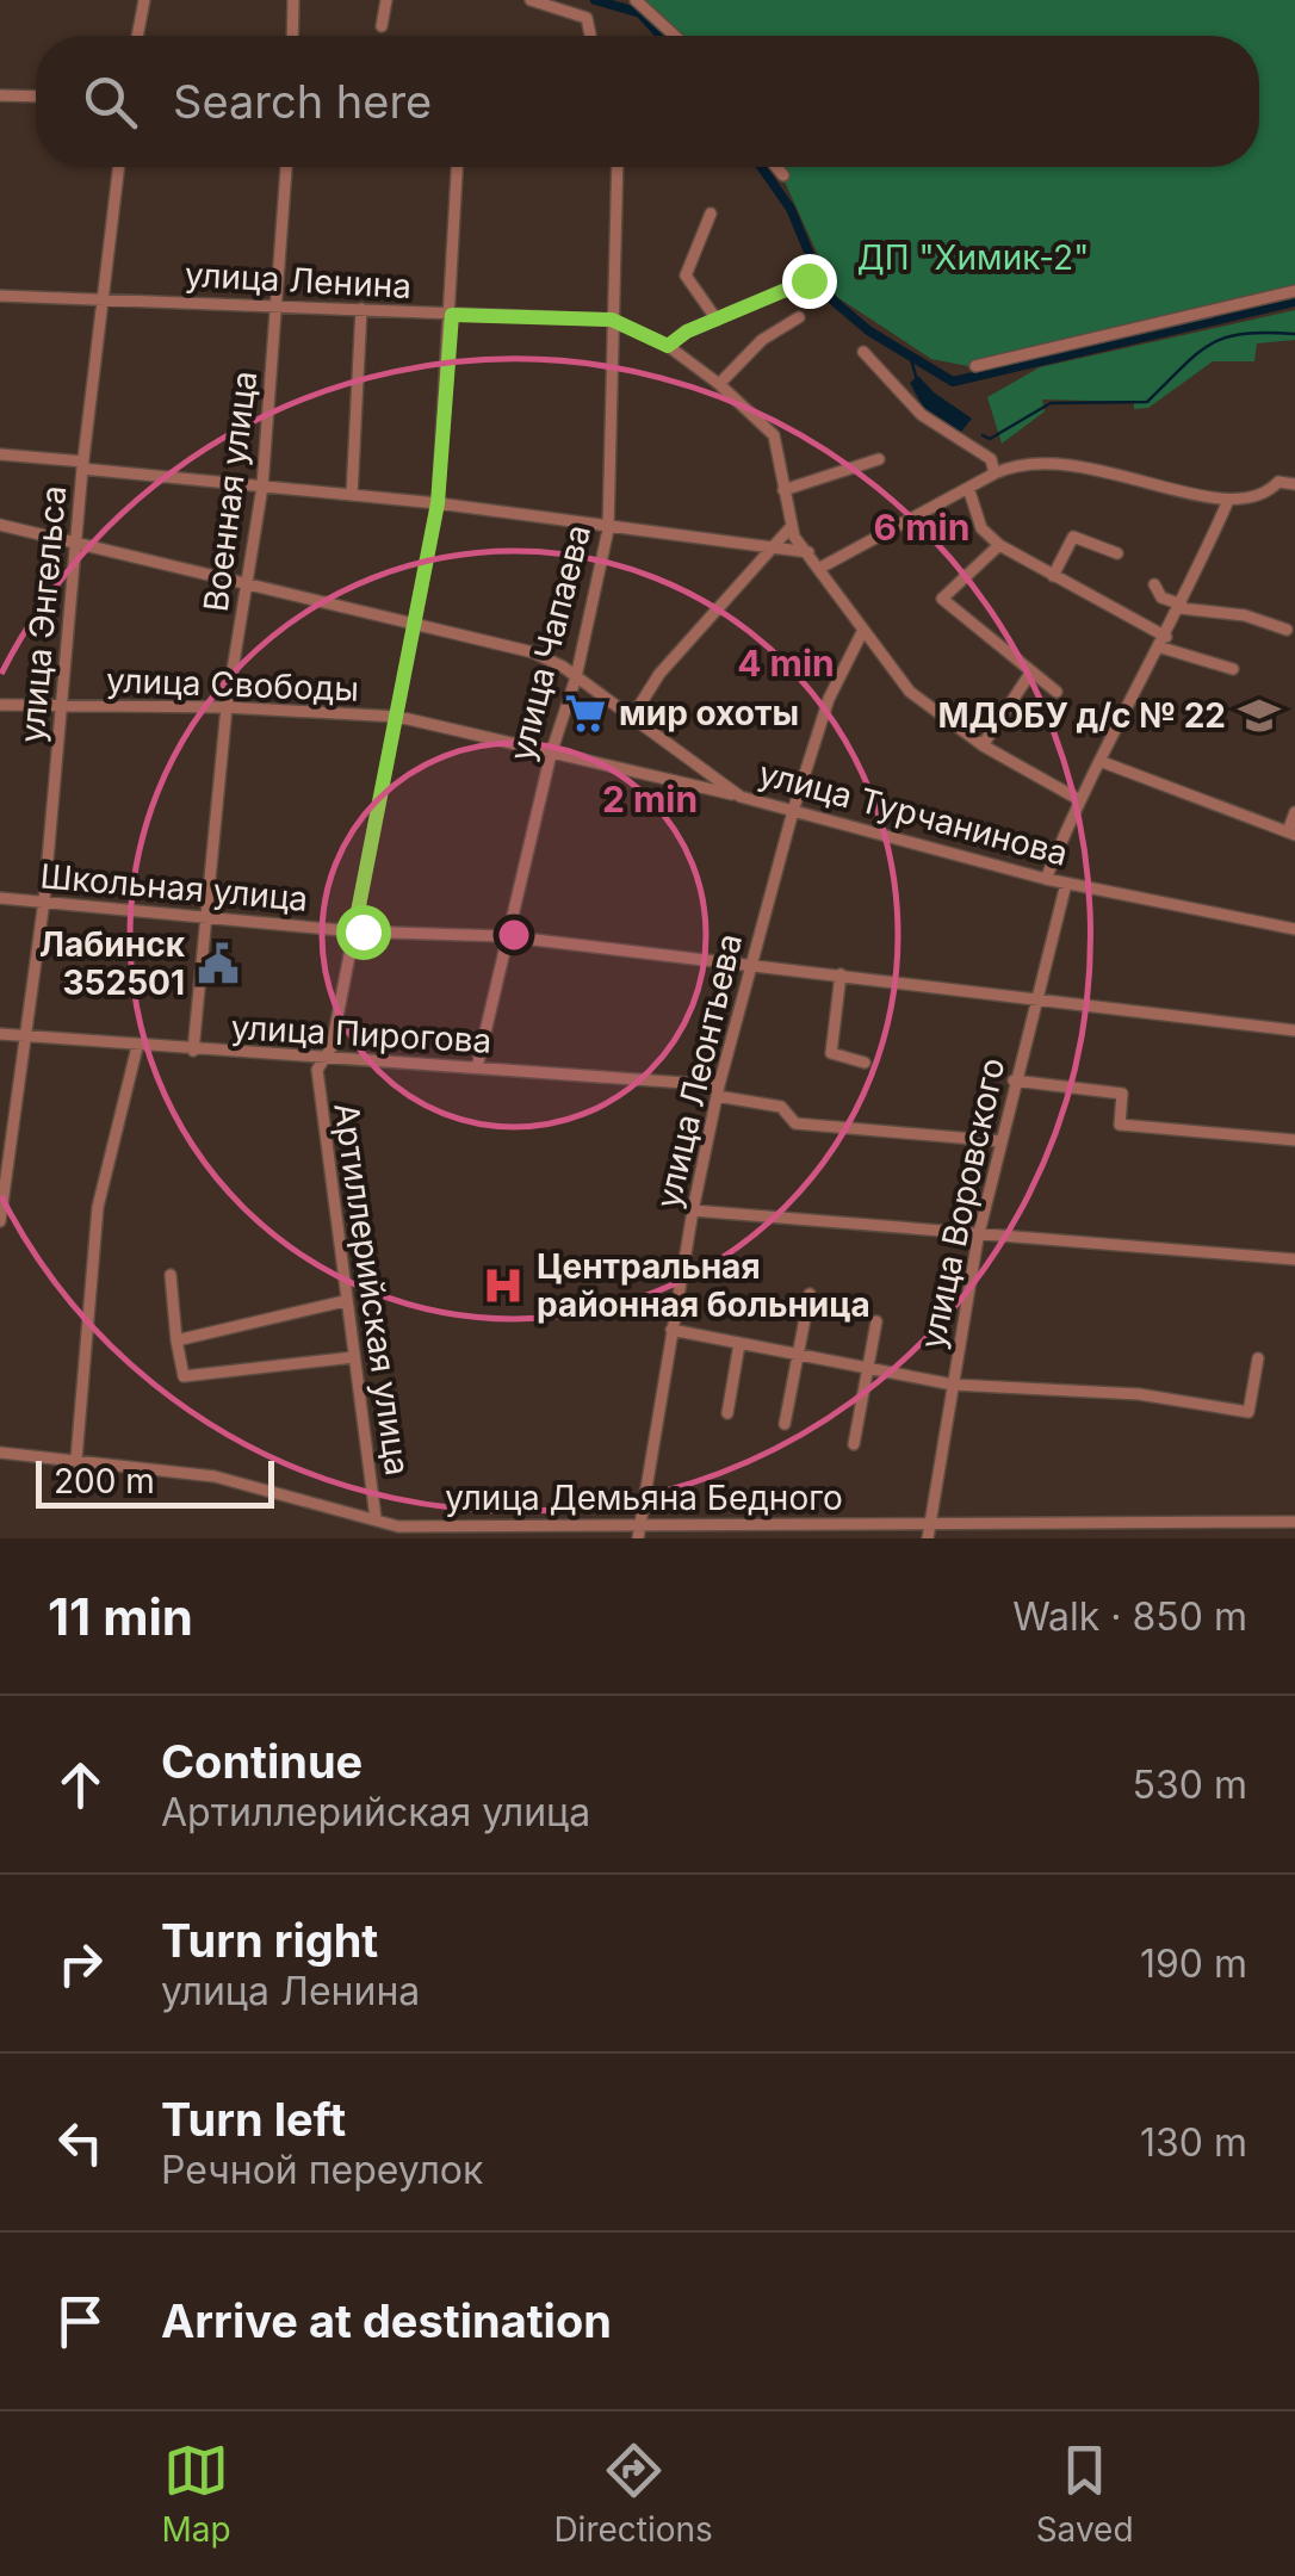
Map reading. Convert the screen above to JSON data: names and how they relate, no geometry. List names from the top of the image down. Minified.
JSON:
{"streets":{"street":["улица Ленина","Военная улица","улица Энгельса","улица Чапаева","улица Свободы","улица Турчанинова","Школьная улица","улица Пирогова","улица Леонтьева","улица Воровского","Артиллерийская улица","улица Демьяна Бедного"]},"crossings":[["улица Ленина","Военная улица"],["улица Ленина","улица Энгельса"],["улица Ленина","улица Чапаева"],["улица Ленина","улица Леонтьева"],["улица Ленина","Артиллерийская улица"],["Военная улица","улица Свободы"],["Военная улица","улица Турчанинова"],["Военная улица","Школьная улица"],["Военная улица","улица Пирогова"],["улица Энгельса","улица Свободы"],["улица Энгельса","улица Турчанинова"],["улица Энгельса","Школьная улица"],["улица Энгельса","улица Пирогова"],["улица Чапаева","улица Свободы"],["улица Чапаева","улица Турчанинова"],["улица Чапаева","Школьная улица"],["улица Чапаева","улица Пирогова"],["улица Свободы","улица Турчанинова"],["улица Свободы","Артиллерийская улица"],["улица Турчанинова","улица Леонтьева"],["улица Турчанинова","улица Воровского"],["улица Турчанинова","Артиллерийская улица"],["Школьная улица","улица Леонтьева"],["Школьная улица","улица Воровского"],["Школьная улица","Артиллерийская улица"],["улица Пирогова","улица Леонтьева"],["улица Пирогова","улица Воровского"],["улица Пирогова","Артиллерийская улица"],["улица Леонтьева","улица Демьяна Бедного"],["улица Воровского","улица Демьяна Бедного"],["Артиллерийская улица","улица Демьяна Бедного"]],"parks":["ДП \"Химик-2\""],"places":{"supermarket":["мир охоты"],"school or university":["МДОБУ д/с № 22"],"public building":["Лабинск 352501"],"hospital":["Центральная районная больница"]},"scale_bar":"200 m","page":{"search":"Search here","scale":"200 m","heading":["11 min","Walk · 850 m"],"list":[["Continue","Артиллерийская улица","530 m"],["Turn right","улица Ленина","190 m"],["Turn left","Речной переулок","130 m"],"Arrive at destination"],"nav":["Map","Directions","Saved"]},"rings":["6 min","4 min","2 min"]}
